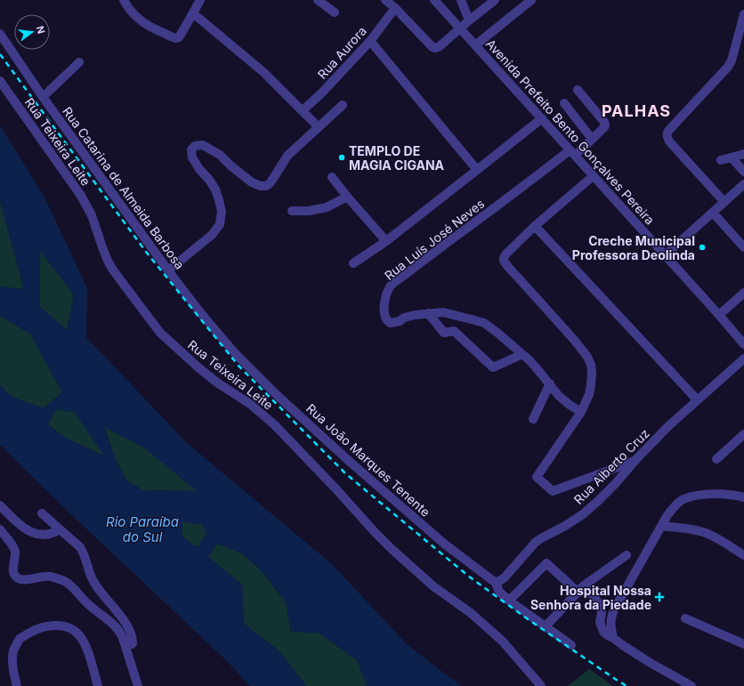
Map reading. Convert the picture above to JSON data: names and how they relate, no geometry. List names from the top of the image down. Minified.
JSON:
{"streets":{"street":["Rua Aurora","Avenida Prefeito Bento Gonçalves Pereira","Rua Teixeira Leite","Rua Catarina de Almeida Barbosa","Rua Luís José Neves","Rua João Marques Tenente","Rua Alberto Cruz"]},"crossings":[["Avenida Prefeito Bento Gonçalves Pereira","Rua Luís José Neves"],["Rua Catarina de Almeida Barbosa","Rua João Marques Tenente"],["Rua João Marques Tenente","Rua Alberto Cruz"]],"districts":["PALHAS"],"water":["Rio Paraíba do Sul"],"places":{"other":["TEMPLO DE MAGIA CIGANA","Creche Municipal Professora Deolinda"],"health":["Hospital Nossa Senhora da Piedade"]},"north":"right"}
